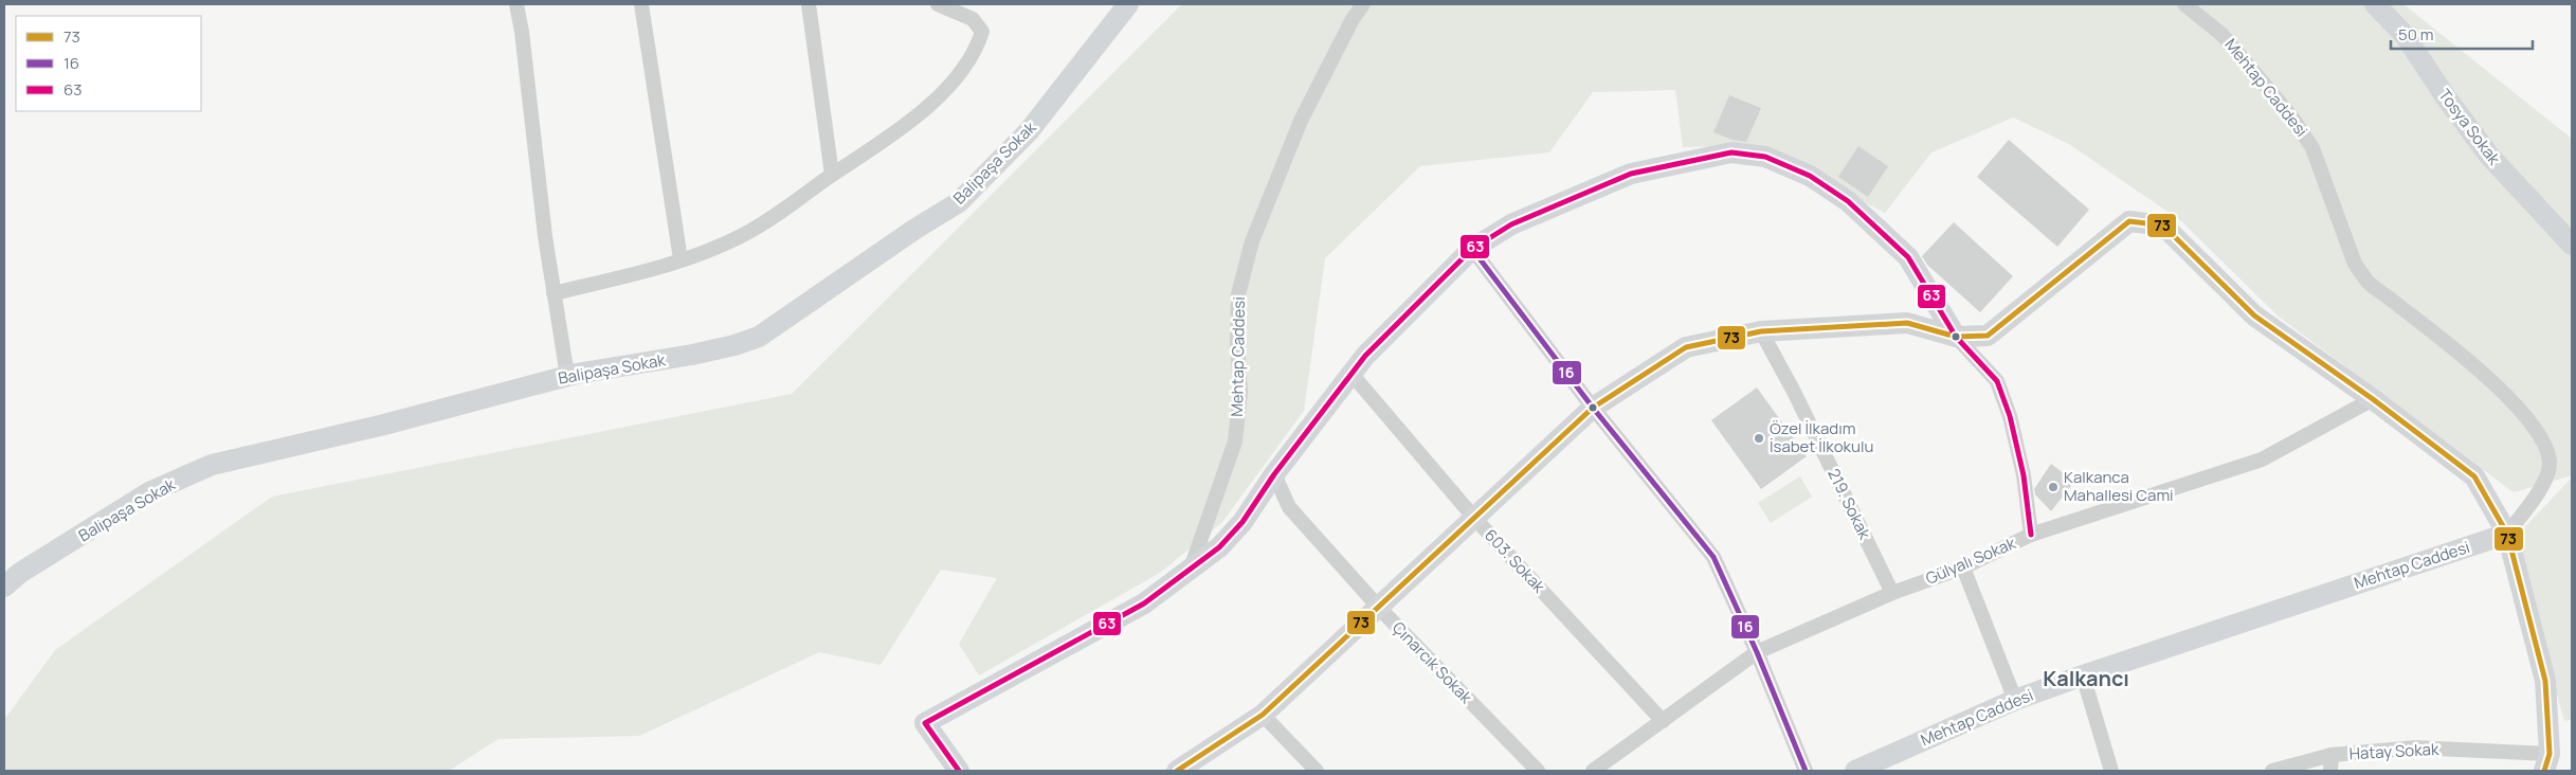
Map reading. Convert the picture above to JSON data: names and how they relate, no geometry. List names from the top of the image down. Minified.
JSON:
{"streets":{"street":["Mehtap Caddesi","Tosya Sokak","Balipaşa Sokak","219. Sokak","603. Sokak","Gülyalı Sokak","Çınarcık Sokak","Hatay Sokak"]},"crossings":[["219. Sokak","Gülyalı Sokak"],["603. Sokak","Gülyalı Sokak"]],"districts":["Kalkancı"],"places":["Özel İlkadım İsabet İlkokulu","Kalkanca Mahallesi Cami"],"lines":["transit line 63","transit line 73","transit line 16"],"legend":["73","16","63"],"scale_bar":"50 m"}
